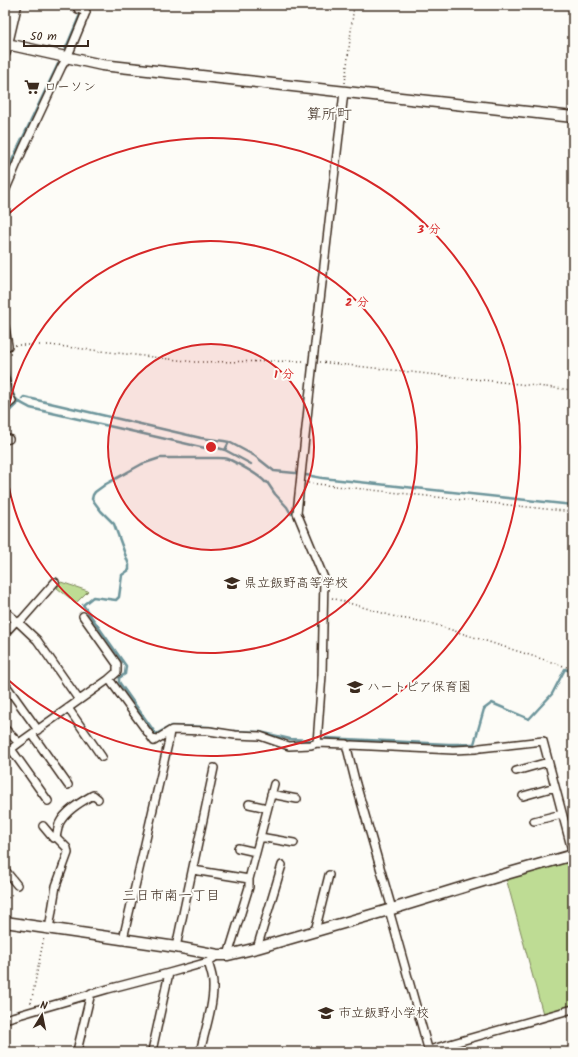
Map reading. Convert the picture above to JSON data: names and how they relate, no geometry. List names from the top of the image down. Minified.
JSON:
{"districts":["算所町","三日市南一丁目"],"places":{"supermarket":["ローソン"],"school or university":["県立飯野高等学校","ハートピア保育園","市立飯野小学校"]},"scale_bar":"50 m","north":"top","rings":["3 分","2 分","1 分"]}
